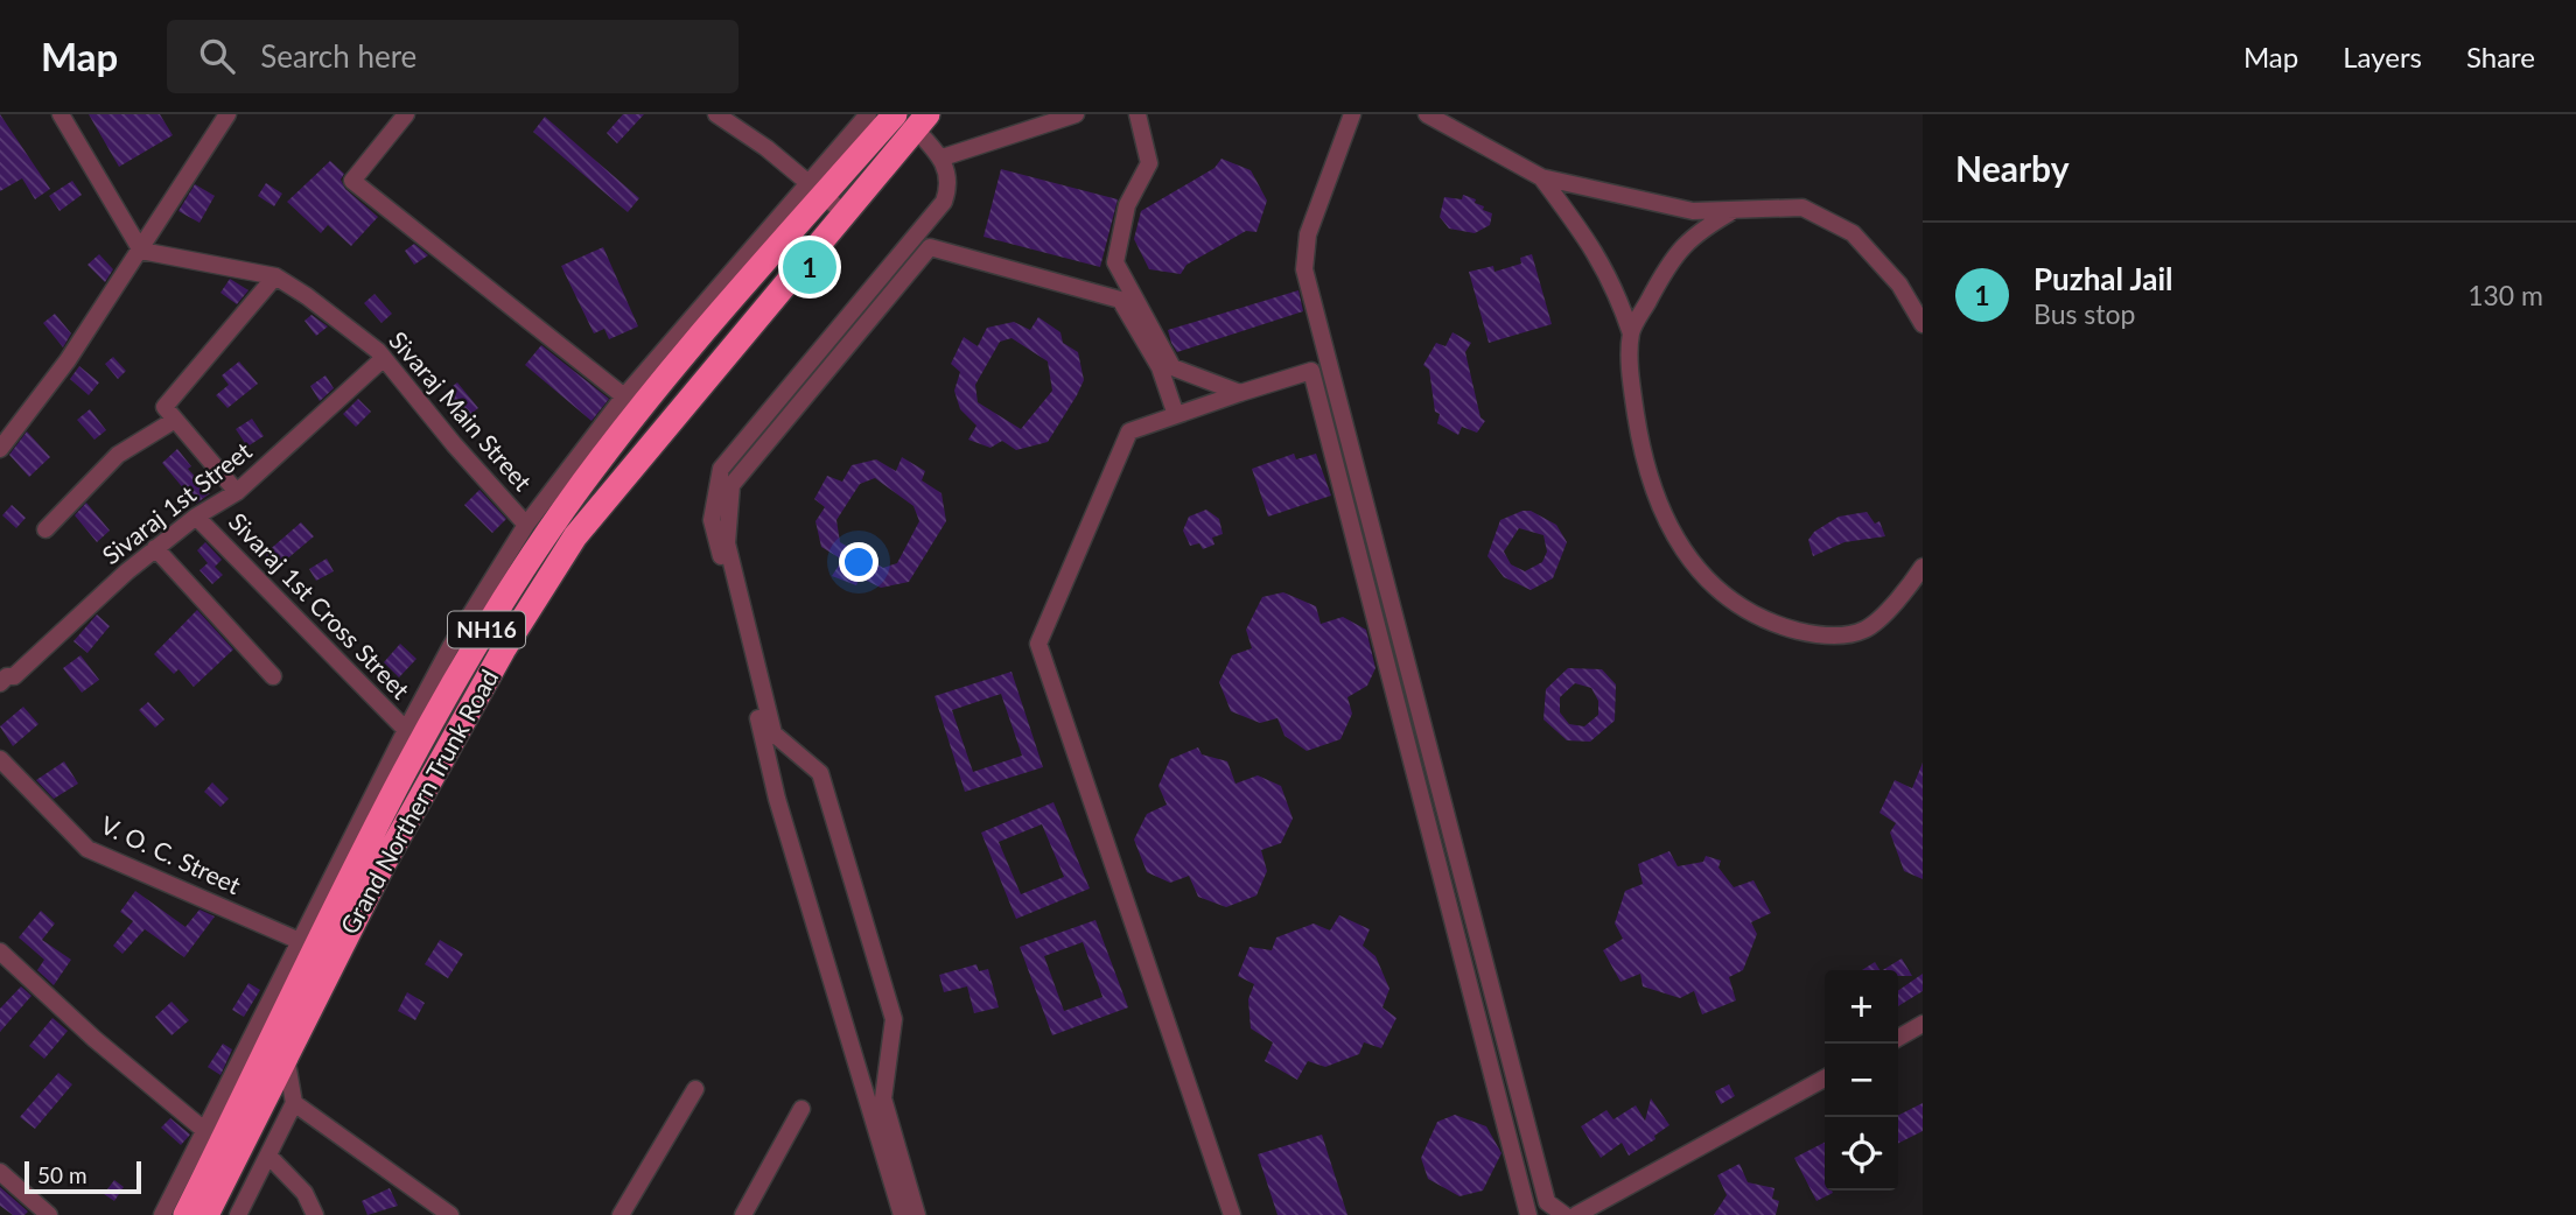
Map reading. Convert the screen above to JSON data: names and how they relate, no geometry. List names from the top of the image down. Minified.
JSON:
{"streets":{"highway":["NH16","Grand Northern Trunk Road"],"street":["Sivaraj Main Street","Sivaraj 1st Street","Sivaraj 1st Cross Street","V. O. C. Street"]},"crossings":[["Sivaraj Main Street","Sivaraj 1st Street"],["Sivaraj 1st Street","Sivaraj 1st Cross Street"]],"scale_bar":"50 m","page":{"header":"Map","search":"Search here","nav":["Map","Layers","Share"],"heading":"Nearby","list":[{"mark":"1","name":"Puzhal Jail","note":"Bus stop","value":"130 m"}],"pins":"1","map_buttons":["+","−"],"scale":"50 m"}}
